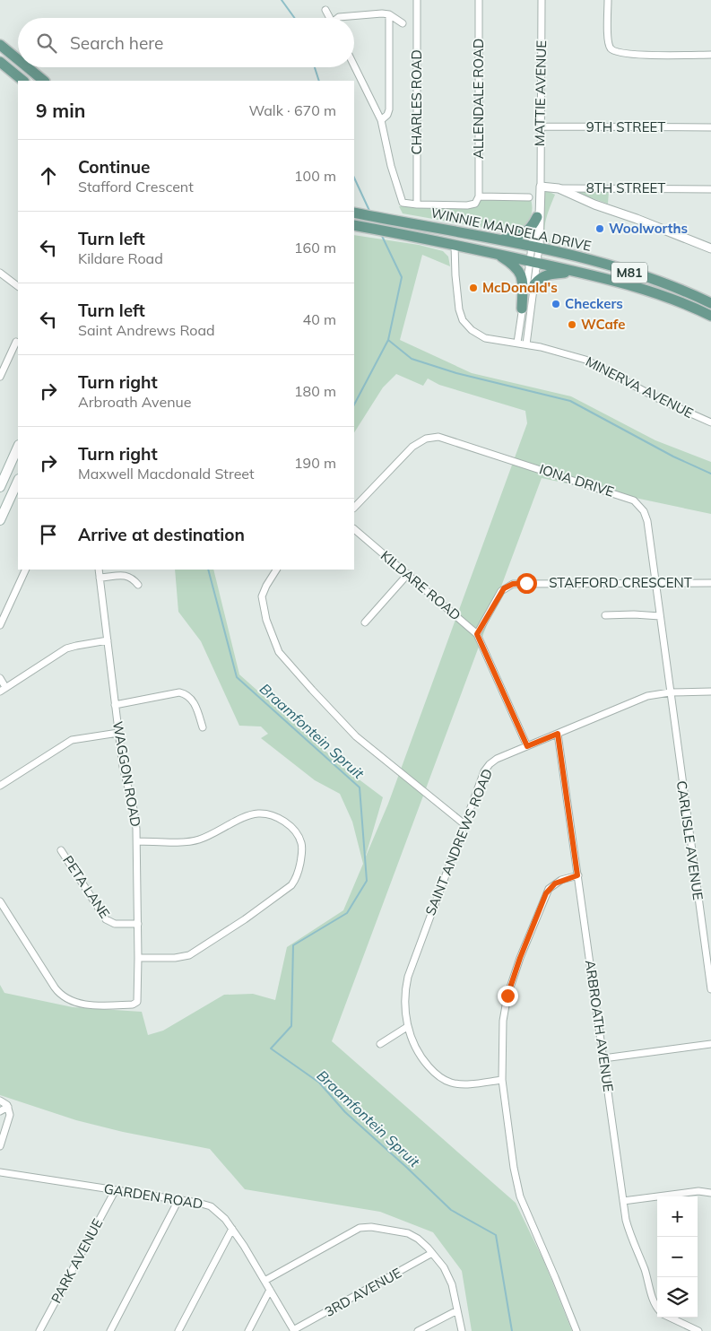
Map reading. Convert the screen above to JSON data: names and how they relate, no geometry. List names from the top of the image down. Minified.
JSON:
{"streets":{"main road":["WINNIE MANDELA DRIVE","M81"],"street":["MATTIE AVENUE","ALLENDALE ROAD","CHARLES ROAD","9TH STREET","8TH STREET","MINERVA AVENUE","IONA DRIVE","STAFFORD CRESCENT","KILDARE ROAD","WAGGON ROAD","CARLISLE AVENUE","SAINT ANDREWS ROAD","PETA LANE","ARBROATH AVENUE","GARDEN ROAD","PARK AVENUE","3RD AVENUE"]},"crossings":[["MATTIE AVENUE","9TH STREET"],["MATTIE AVENUE","8TH STREET"],["MATTIE AVENUE","WINNIE MANDELA DRIVE"],["MATTIE AVENUE","MINERVA AVENUE"],["WINNIE MANDELA DRIVE","MINERVA AVENUE"],["IONA DRIVE","STAFFORD CRESCENT"],["IONA DRIVE","CARLISLE AVENUE"],["IONA DRIVE","SAINT ANDREWS ROAD"],["STAFFORD CRESCENT","KILDARE ROAD"],["KILDARE ROAD","SAINT ANDREWS ROAD"],["WAGGON ROAD","PETA LANE"],["CARLISLE AVENUE","SAINT ANDREWS ROAD"],["SAINT ANDREWS ROAD","ARBROATH AVENUE"],["GARDEN ROAD","PARK AVENUE"],["GARDEN ROAD","3RD AVENUE"]],"water":["Braamfontein Spruit"],"places":["Woolworths","McDonald's","Checkers","WCafe"],"page":{"search":"Search here","heading":["9 min","Walk · 670 m"],"list":[["Continue","Stafford Crescent","100 m"],["Turn left","Kildare Road","160 m"],["Turn left","Saint Andrews Road","40 m"],["Turn right","Arbroath Avenue","180 m"],["Turn right","Maxwell Macdonald Street","190 m"],"Arrive at destination"],"map_buttons":["+","−"]}}
